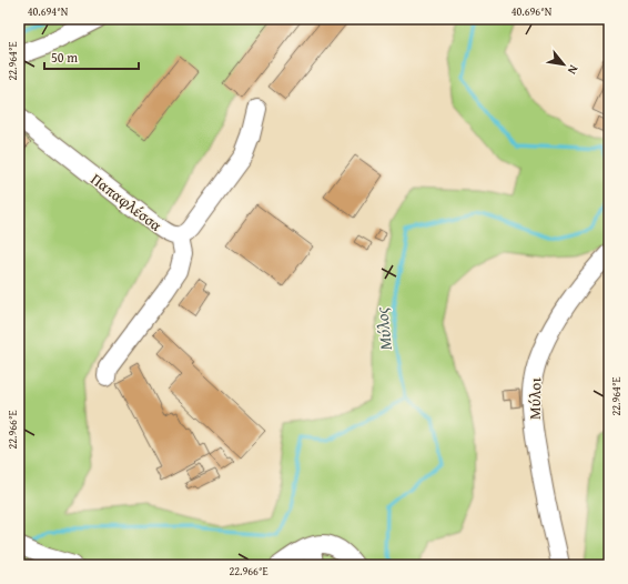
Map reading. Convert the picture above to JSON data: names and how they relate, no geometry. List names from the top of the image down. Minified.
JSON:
{"streets":{"street":["Παπαφλέσσα","Μύλοι"]},"water":["Μύλος"],"scale_bar":"50 m","north":"bottom right","coordinates":["40.694°N","40.696°N","22.964°E","22.966°E"]}
